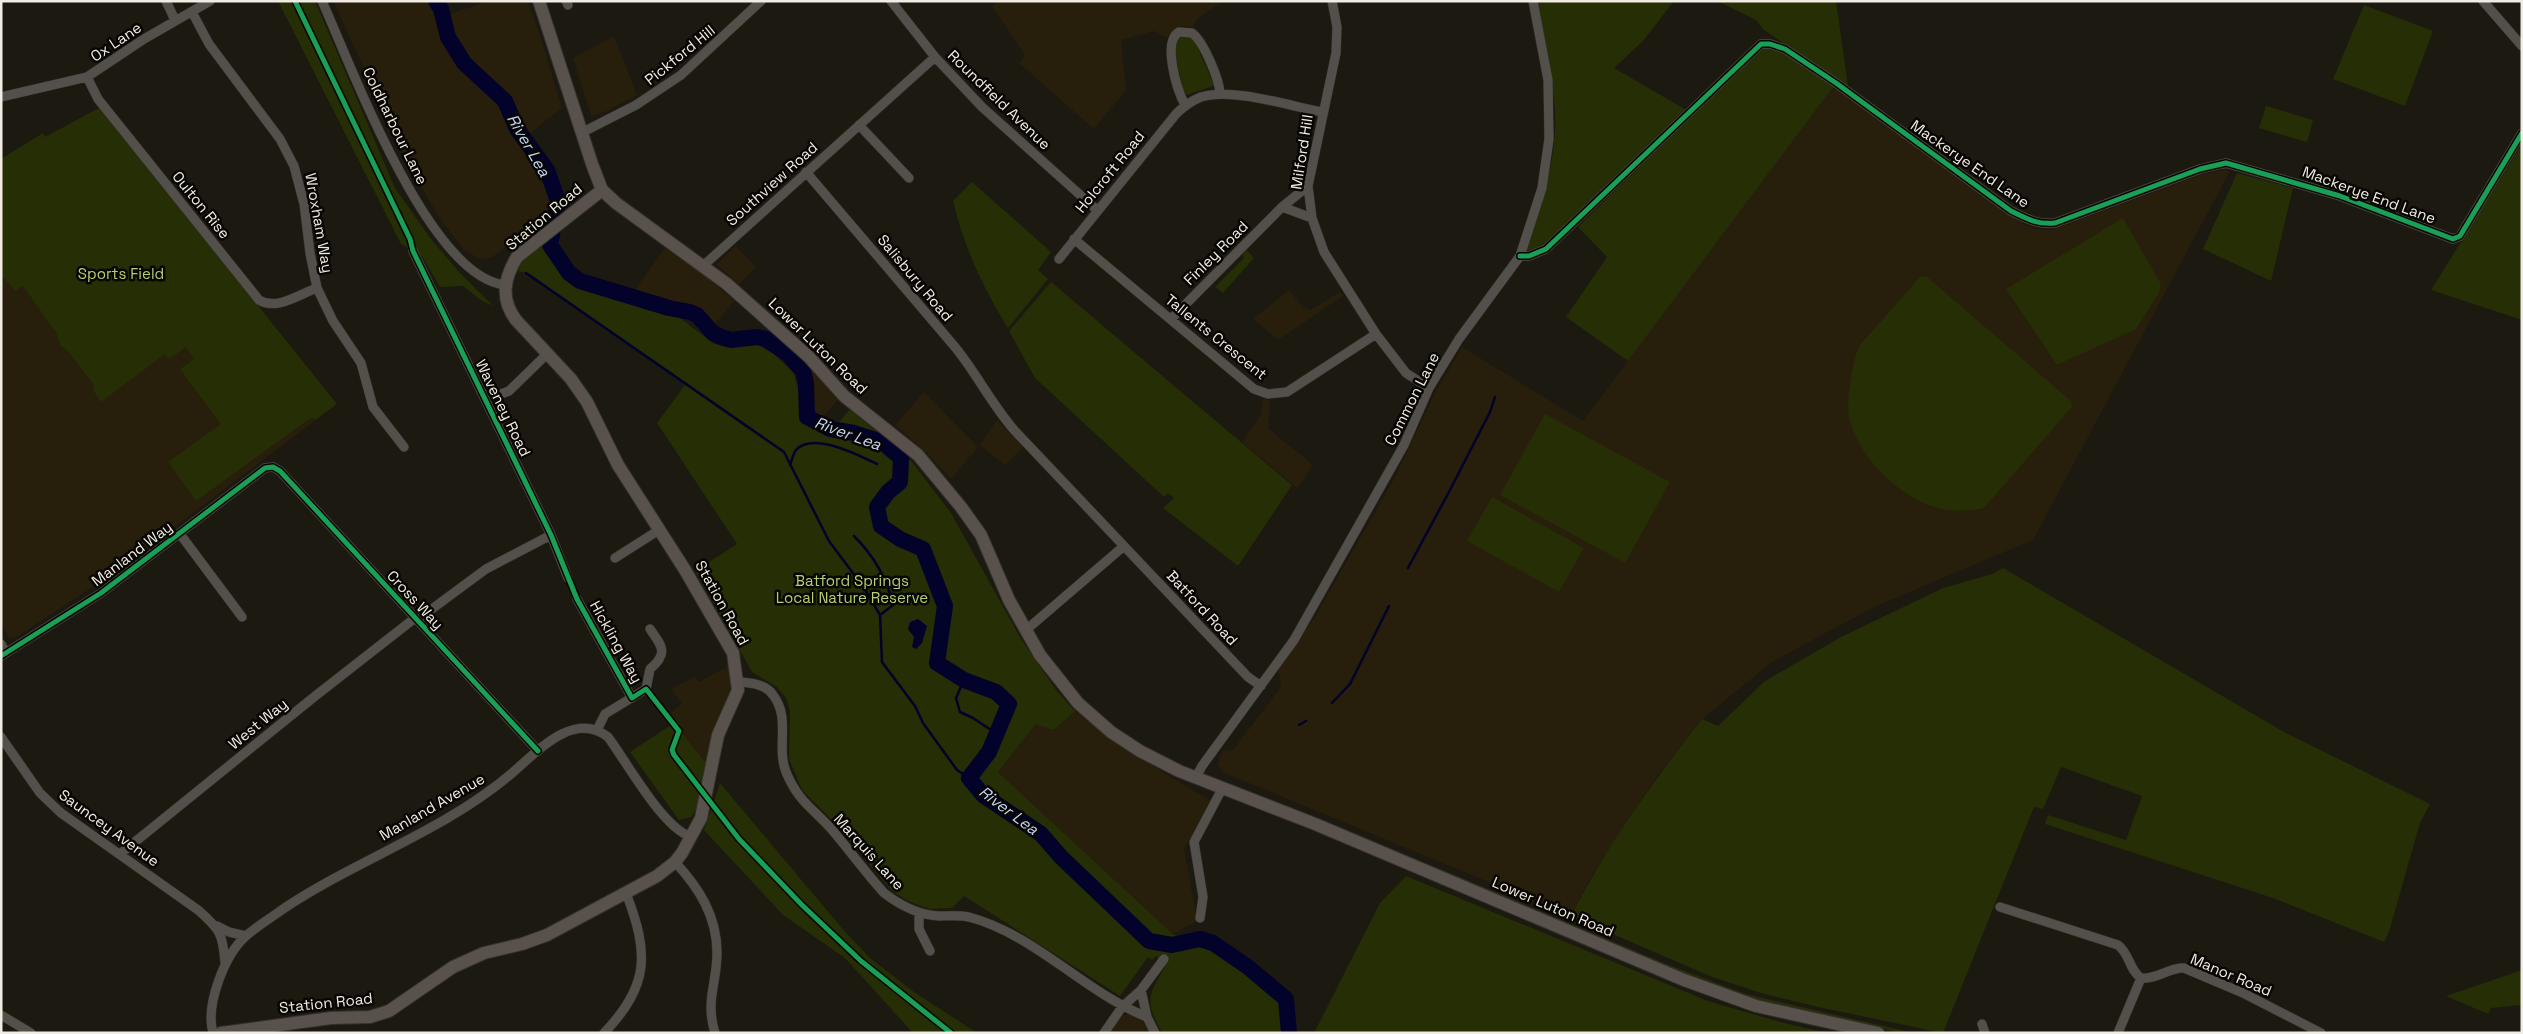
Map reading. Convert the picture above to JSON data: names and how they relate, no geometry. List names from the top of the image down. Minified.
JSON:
{"streets":{"main road":["Station Road","Lower Luton Road"],"street":["Ox Lane","Pickford Hill","Roundfield Avenue","Coldharbour Lane","Milford Hill","Mackerye End Lane","Holcroft Road","Southview Road","Oulton Rise","Wroxham Way","Finley Road","Salisbury Road","Tallents Crescent","Common Lane","Waveney Road","Manland Way","Cross Way","Batford Road","Hickling Way","West Way","Manland Avenue","Sauncey Avenue","Marquis Lane","Manor Road"]},"crossings":[["Ox Lane","Oulton Rise"],["Ox Lane","Wroxham Way"],["Pickford Hill","Lower Luton Road"],["Roundfield Avenue","Holcroft Road"],["Roundfield Avenue","Southview Road"],["Coldharbour Lane","Station Road"],["Milford Hill","Holcroft Road"],["Milford Hill","Finley Road"],["Milford Hill","Tallents Crescent"],["Milford Hill","Common Lane"],["Mackerye End Lane","Common Lane"],["Holcroft Road","Tallents Crescent"],["Southview Road","Salisbury Road"],["Southview Road","Lower Luton Road"],["Oulton Rise","Wroxham Way"],["Station Road","Lower Luton Road"],["Station Road","Marquis Lane"],["Finley Road","Tallents Crescent"],["Salisbury Road","Batford Road"],["Lower Luton Road","Common Lane"],["Common Lane","Batford Road"],["Waveney Road","West Way"],["Manland Way","Cross Way"],["Cross Way","West Way"],["Cross Way","Manland Avenue"],["Hickling Way","Manland Avenue"],["West Way","Sauncey Avenue"],["Manland Avenue","Sauncey Avenue"]],"water":["River Lea"],"parks":["Sports Field","Batford Springs Local Nature Reserve"]}
